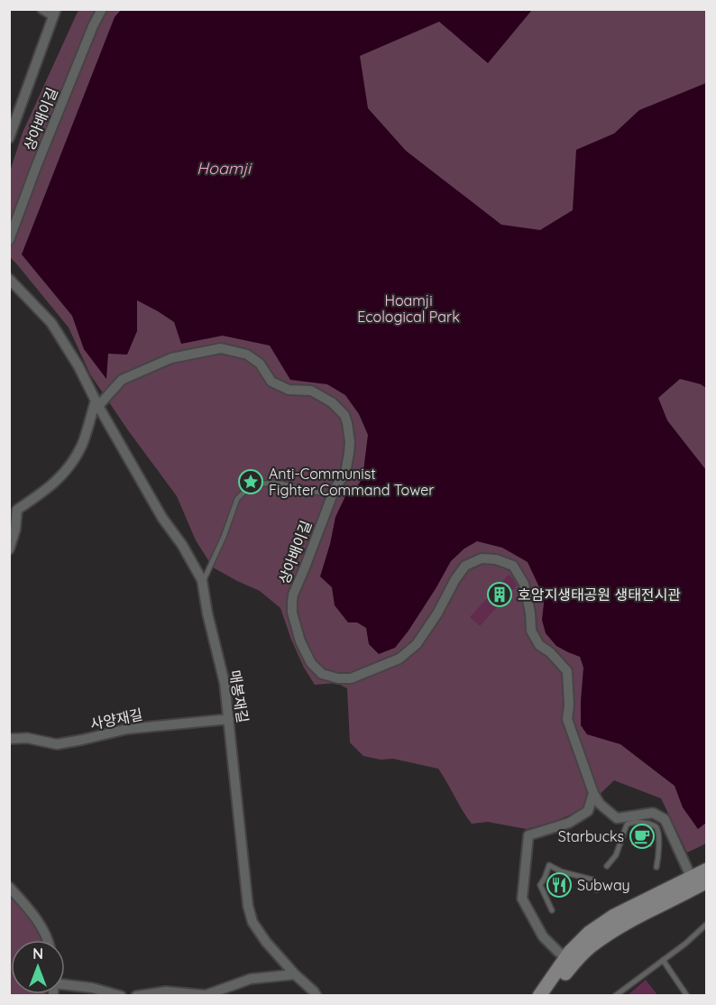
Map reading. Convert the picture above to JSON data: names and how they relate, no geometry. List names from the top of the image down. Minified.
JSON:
{"streets":{"street":["상아배이길","매봉재길","사양재길"]},"crossings":[["상아배이길","매봉재길"],["매봉재길","사양재길"]],"water":["Hoamji"],"parks":["Hoamji Ecological Park"],"places":{"place":["Anti-Communist Fighter Command Tower"],"building":["호암지생태공원 생태전시관"],"cafe":["Starbucks"],"restaurant":["Subway"]},"north":"top"}
